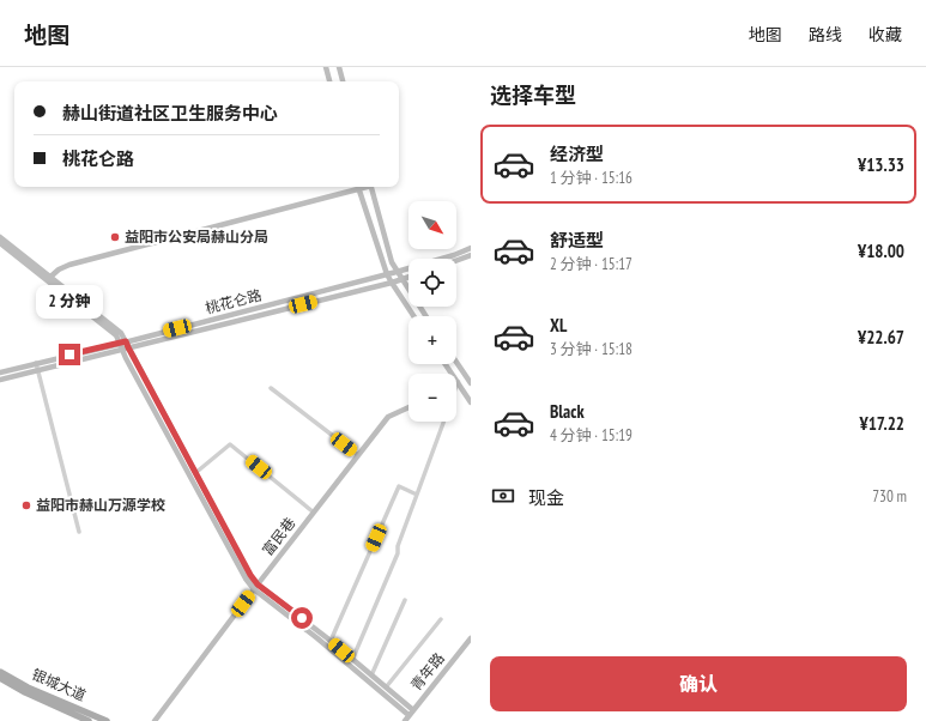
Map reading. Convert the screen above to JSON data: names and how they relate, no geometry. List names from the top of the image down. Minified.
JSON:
{"streets":{"main road":["桃花仑路","富民巷","青年路","银城大道"]},"places":["益阳市公安局赫山分局","益阳市赫山万源学校"],"north":"bottom right","page":{"header":"地图","nav":["地图","路线","收藏"],"heading":"选择车型","banner":["赫山街道社区卫生服务中心","桃花仑路"],"list":[{"name":"经济型","note":"1 分钟 · 15:16","value":"¥13.33"},{"name":"舒适型","note":"2 分钟 · 15:17","value":"¥18.00"},{"name":"XL","note":"3 分钟 · 15:18","value":"¥22.67"},{"name":"Black","note":"4 分钟 · 15:19","value":"¥17.22"}],"map_buttons":["+","−"],"bubble":"2 分钟","pay":["现金","730 m"],"buttons":"确认"}}
